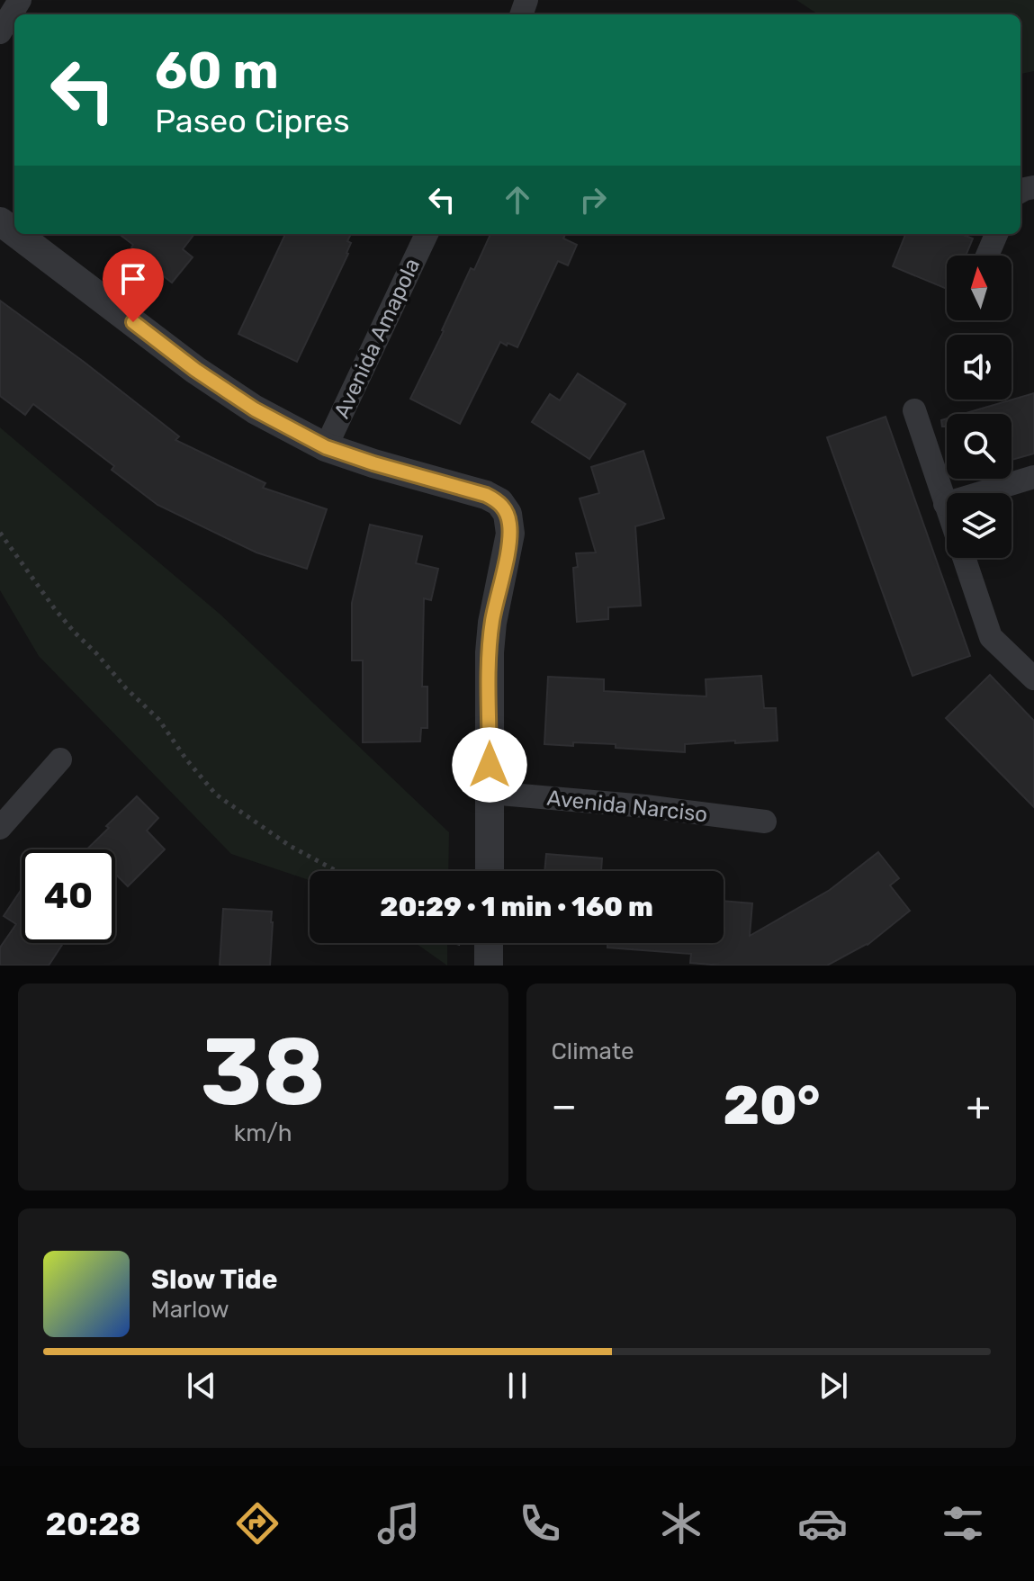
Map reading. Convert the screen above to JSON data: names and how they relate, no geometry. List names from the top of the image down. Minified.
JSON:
{"streets":{"street":["Avenida Amapola","Avenida Narciso"]},"north":"top","page":{"turn":["60 m","Paseo Cipres"],"limit":"40","trip":"20:29 · 1 min · 160 m","tile":[["38","km/h"],"Climate"],"heat":["−","20°","+"],"song":["Slow Tide","Marlow"],"tabs":"20:28"}}
